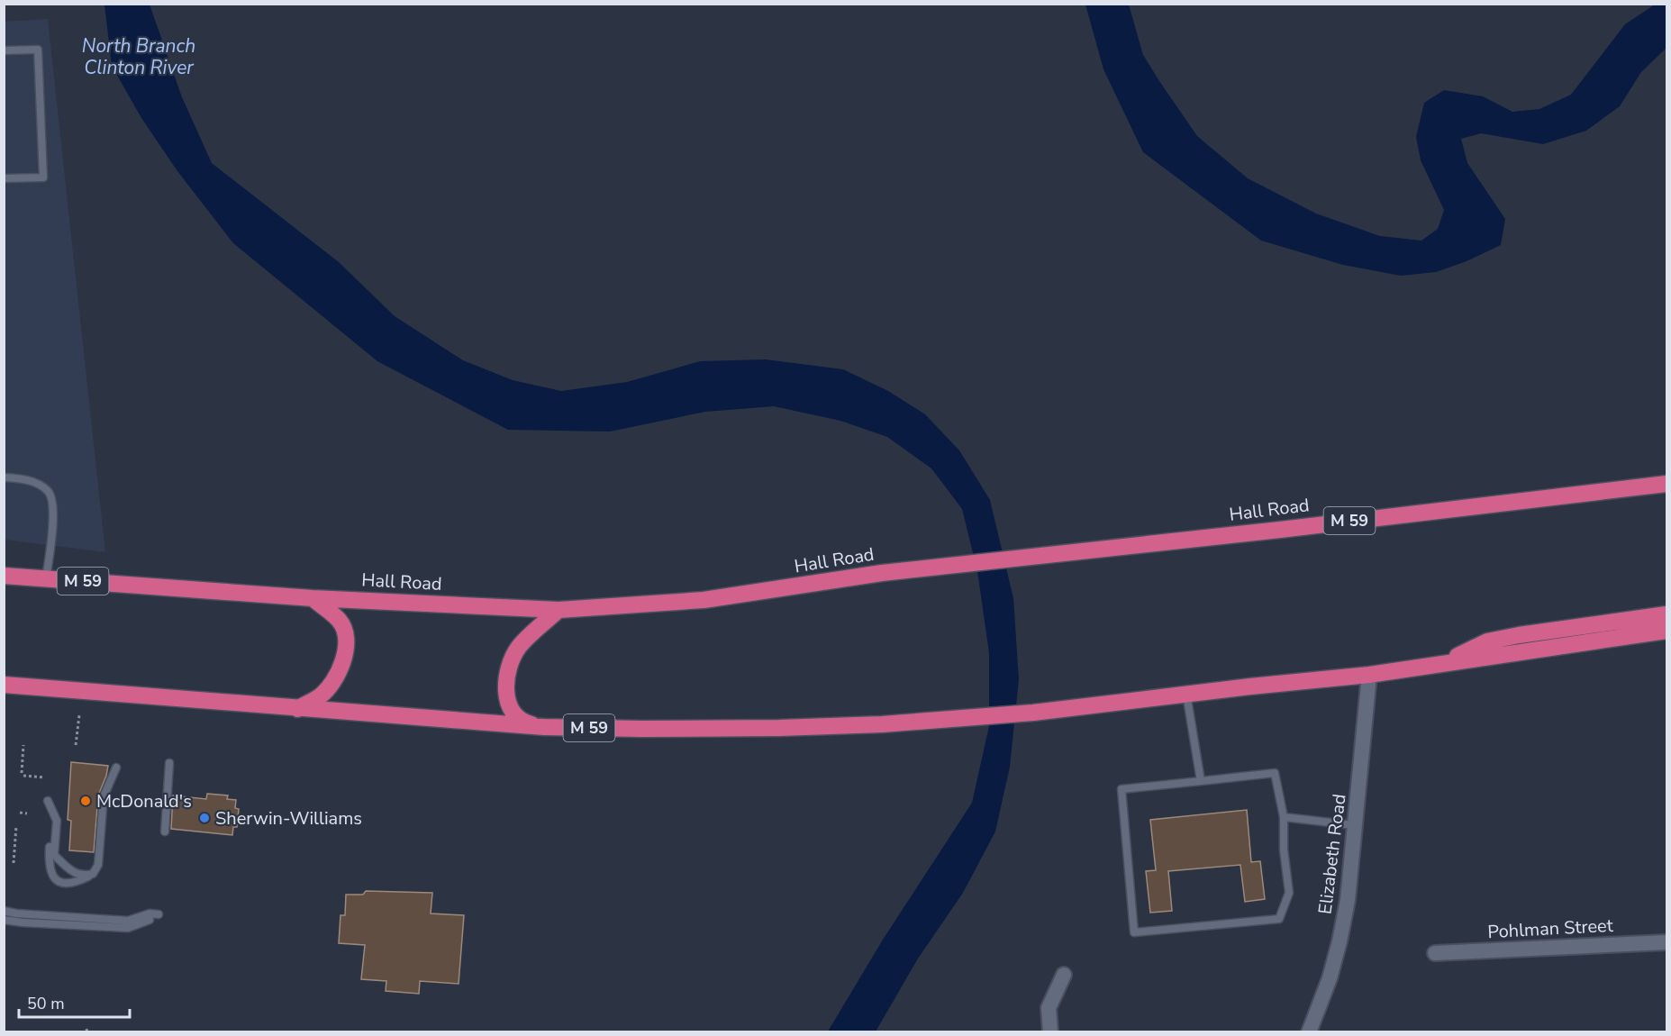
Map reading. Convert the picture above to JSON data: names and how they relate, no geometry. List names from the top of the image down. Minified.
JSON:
{"streets":{"highway":["Hall Road","M 59"],"street":["Elizabeth Road","Pohlman Street"]},"crossings":[["M 59","Elizabeth Road"]],"water":["North Branch Clinton River"],"places":["McDonald's","Sherwin-Williams"],"scale_bar":"50 m"}
